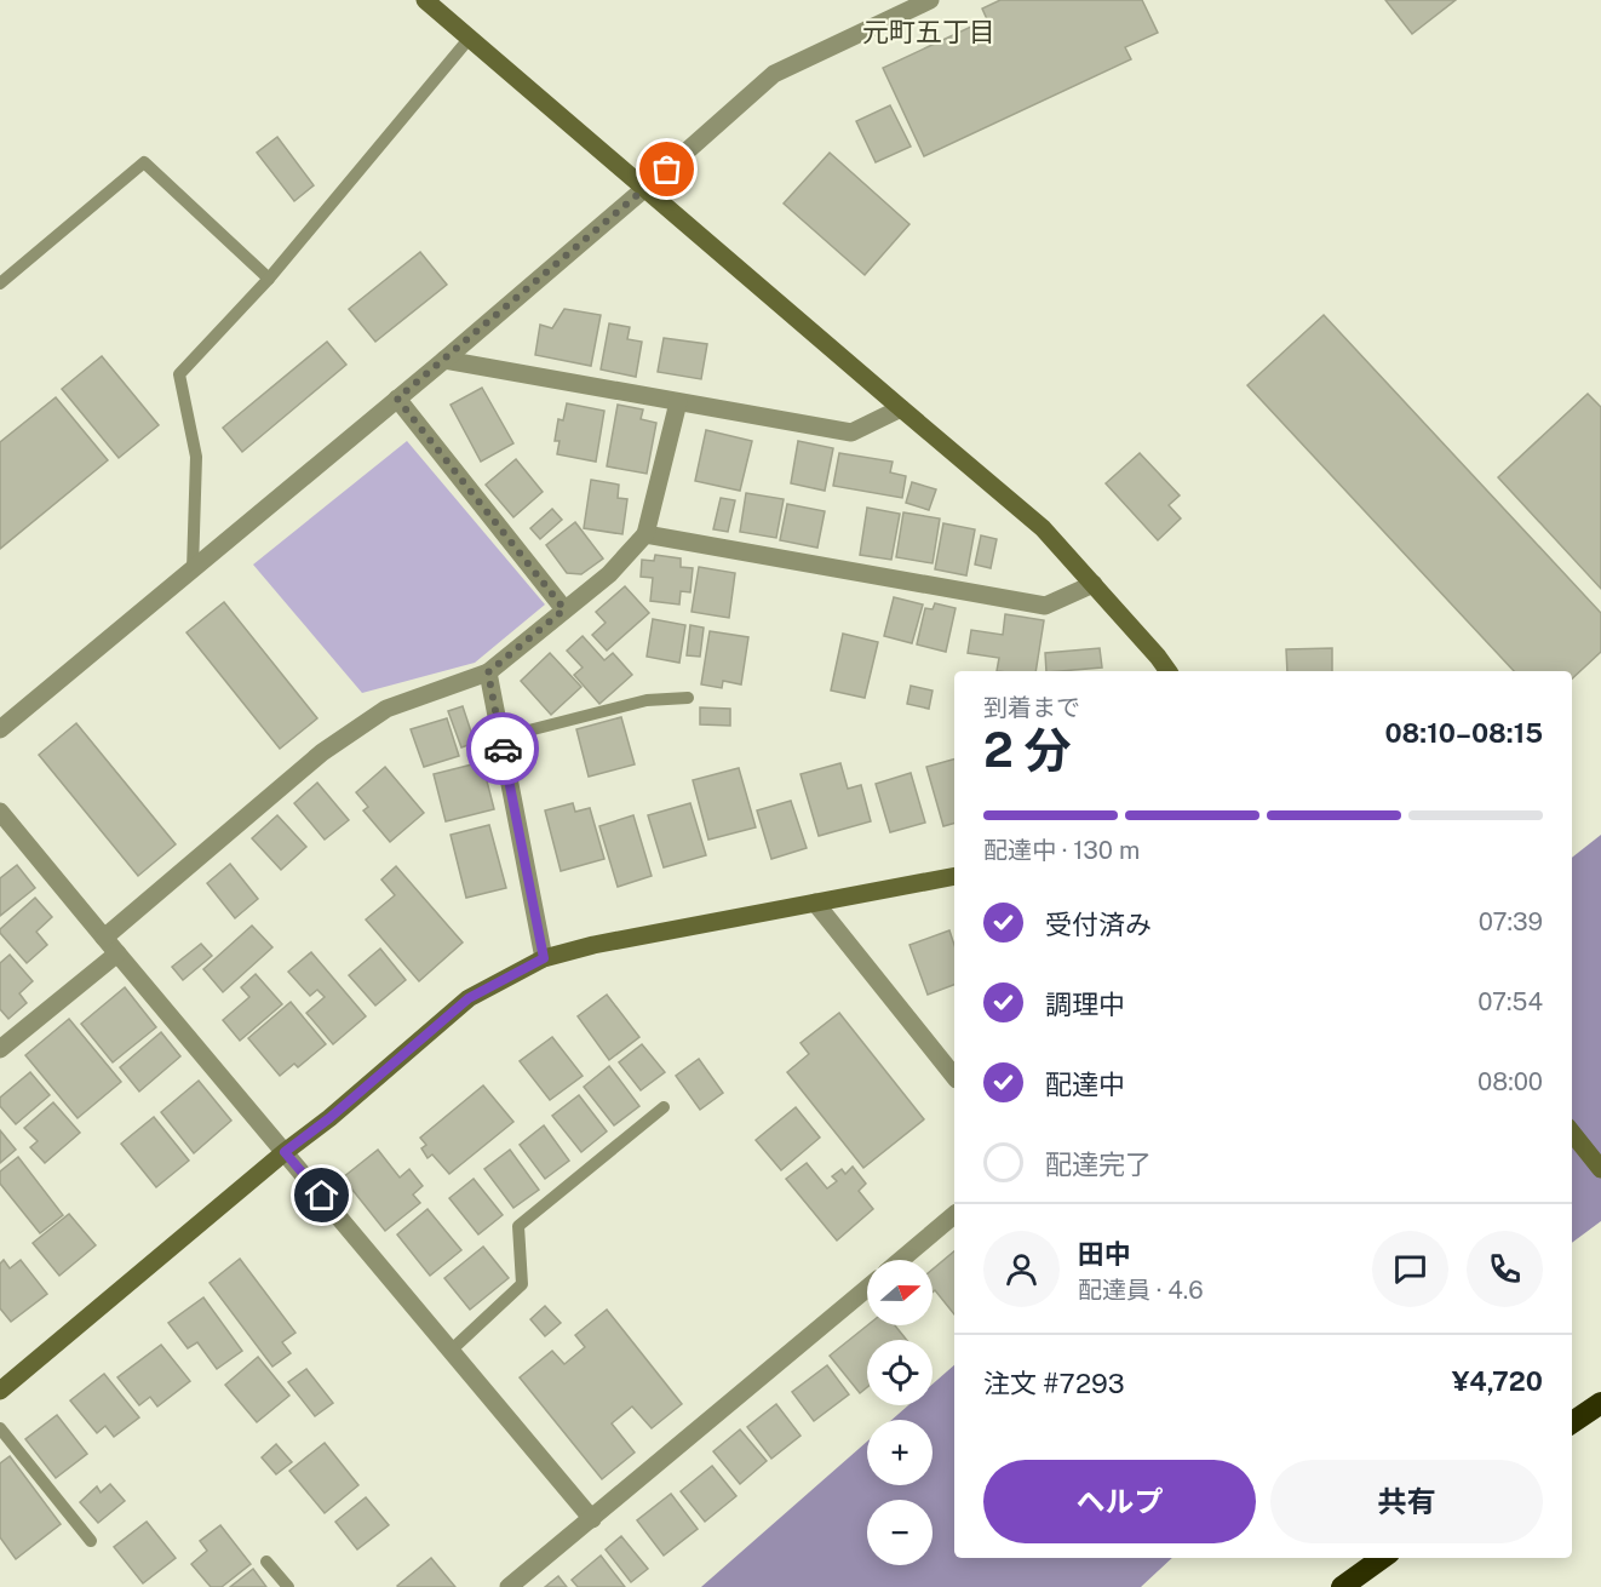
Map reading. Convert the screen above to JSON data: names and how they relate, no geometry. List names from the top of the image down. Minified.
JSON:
{"districts":["元町五丁目"],"north":"right","page":{"heading":["2 分","到着まで","08:10–08:15"],"panel":["田中","配達員 · 4.6","注文 #7293","¥4,720"],"bar":"配達中 · 130 m","list":[["受付済み","07:39"],["調理中","07:54"],["配達中","08:00"],"配達完了"],"map_buttons":["+","−"],"buttons":["ヘルプ","共有"]}}
